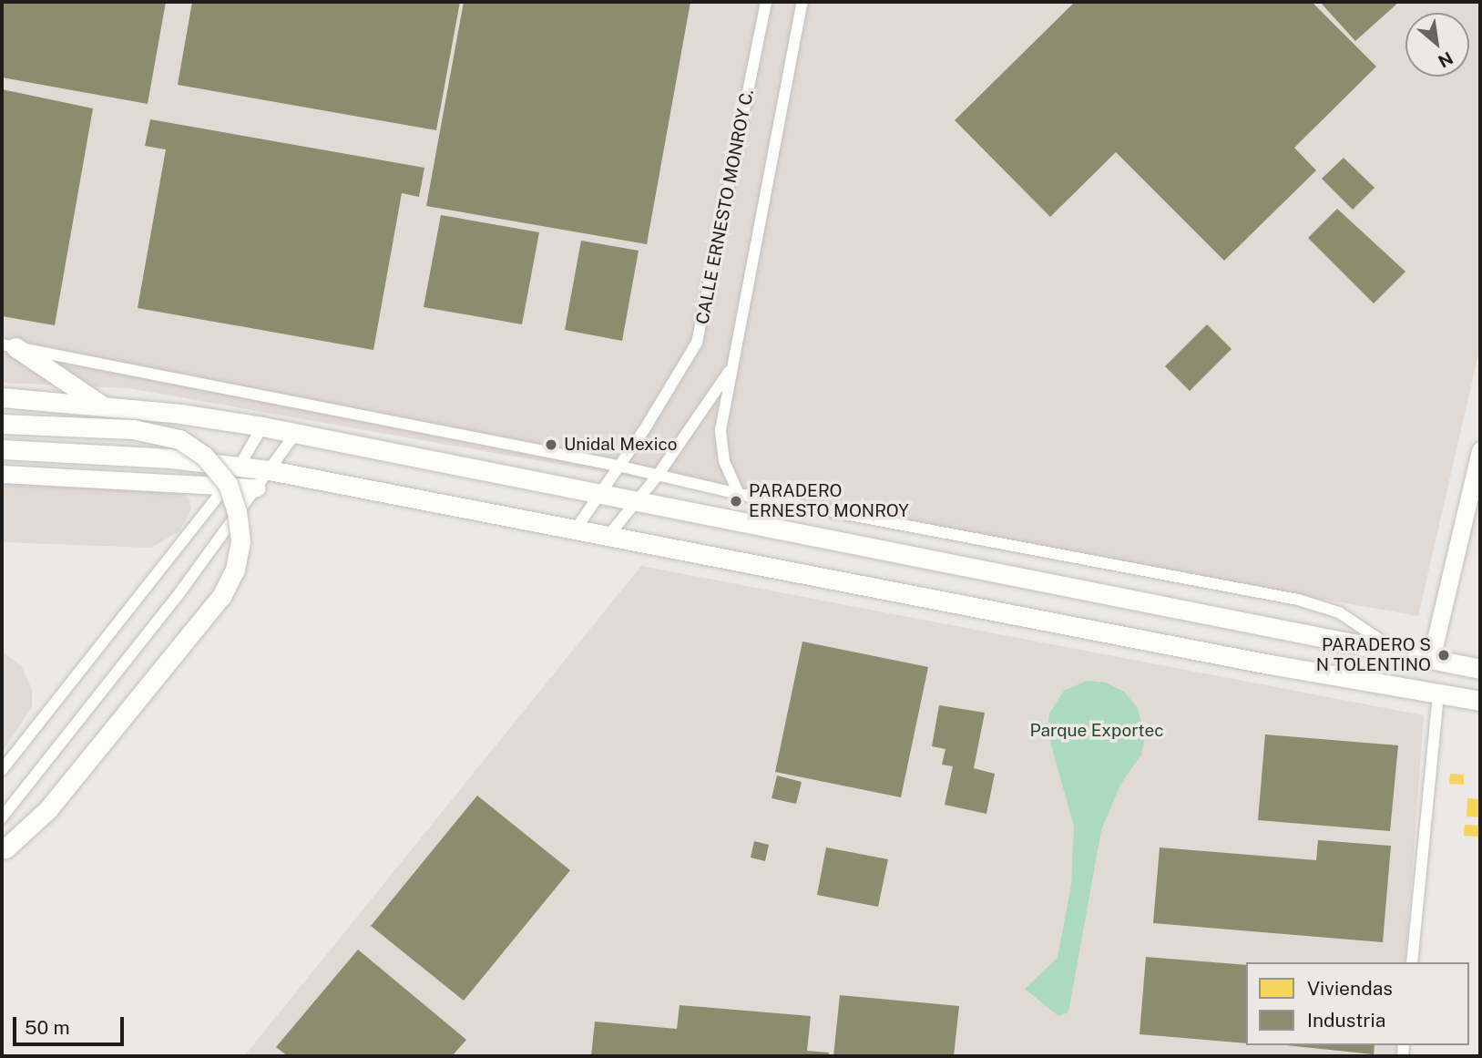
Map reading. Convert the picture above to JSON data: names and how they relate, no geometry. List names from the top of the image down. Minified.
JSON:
{"streets":{"street":["CALLE ERNESTO MONROY C."]},"parks":["Parque Exportec"],"places":["Unidal Mexico","PARADERO ERNESTO MONROY","PARADERO S N TOLENTINO"],"legend":["Viviendas","Industria"],"scale_bar":"50 m","north":"bottom right"}
